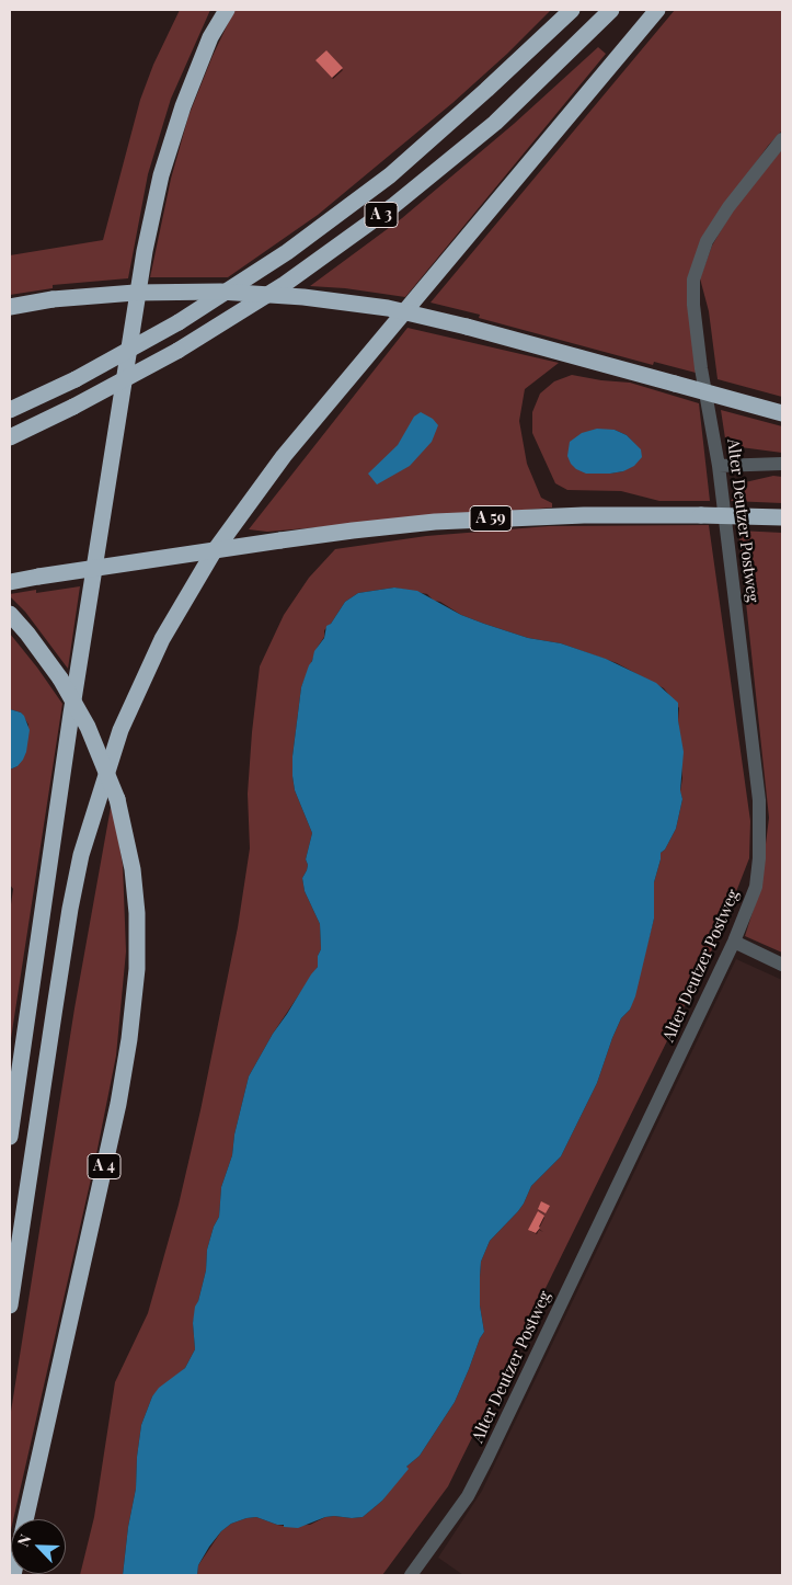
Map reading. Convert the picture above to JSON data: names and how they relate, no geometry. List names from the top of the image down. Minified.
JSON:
{"streets":{"highway":["A 3","A 59","A 4"],"street":["Alter Deutzer Postweg"]},"north":"top left"}
